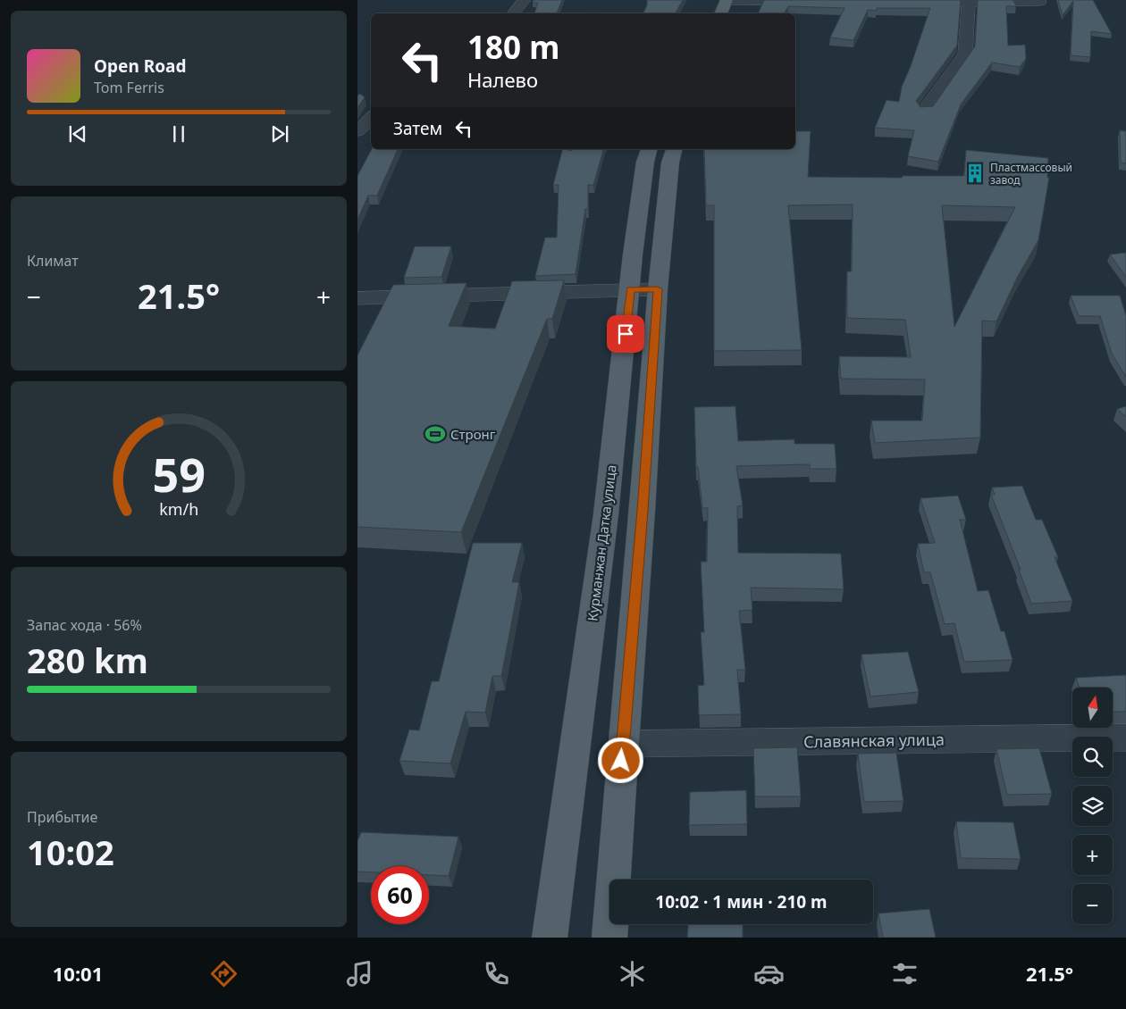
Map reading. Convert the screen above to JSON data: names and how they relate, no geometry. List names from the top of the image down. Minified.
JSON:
{"streets":{"main road":["Курманжан Датка улица"],"street":["Славянская улица"]},"places":{"building":["Пластмассовый завод"],"sports":["Стронг"]},"north":"top","page":{"turn":["180 m","Налево"],"song":["Open Road","Tom Ferris"],"then":"Затем","tile":["Климат",["Запас хода · 56%","280 km"],["Прибытие","10:02"]],"heat":["−","21.5°","+"],"map_buttons":["+","−"],"limit":"60","trip":"10:02 · 1 мин · 210 m","tabs":["10:01","21.5°"],"gauge":["59","km/h"]}}
